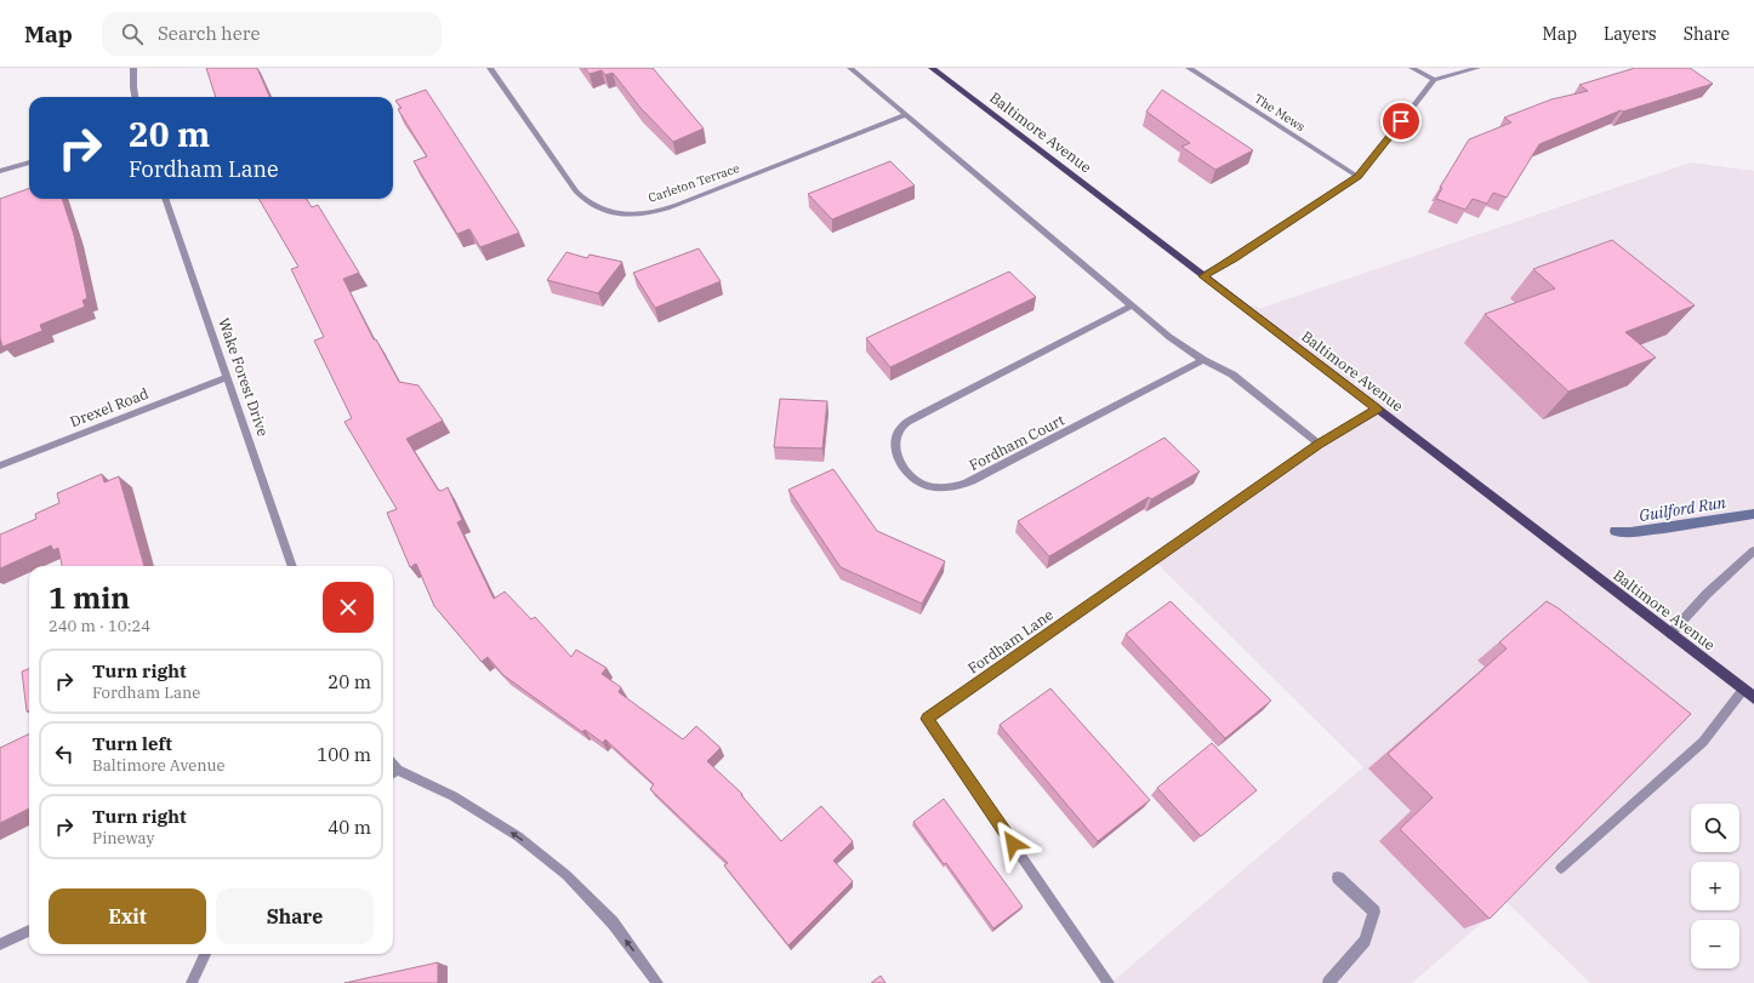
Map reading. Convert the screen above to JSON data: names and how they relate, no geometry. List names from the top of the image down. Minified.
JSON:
{"streets":{"main road":["Baltimore Avenue"],"street":["The Mews","Carleton Terrace","Wake Forest Drive","Drexel Road","Fordham Court","Fordham Lane"]},"crossings":[["Baltimore Avenue","Fordham Lane"],["Wake Forest Drive","Drexel Road"]],"water":["Guilford Run"],"page":{"header":"Map","search":"Search here","nav":["Map","Layers","Share"],"turn":["20 m","Fordham Lane"],"heading":["1 min","240 m · 10:24"],"list":[{"name":"Turn right","note":"Fordham Lane","value":"20 m"},{"name":"Turn left","note":"Baltimore Avenue","value":"100 m"},{"name":"Turn right","note":"Pineway","value":"40 m"}],"map_buttons":["+","−"],"buttons":["Exit","Share"]}}
